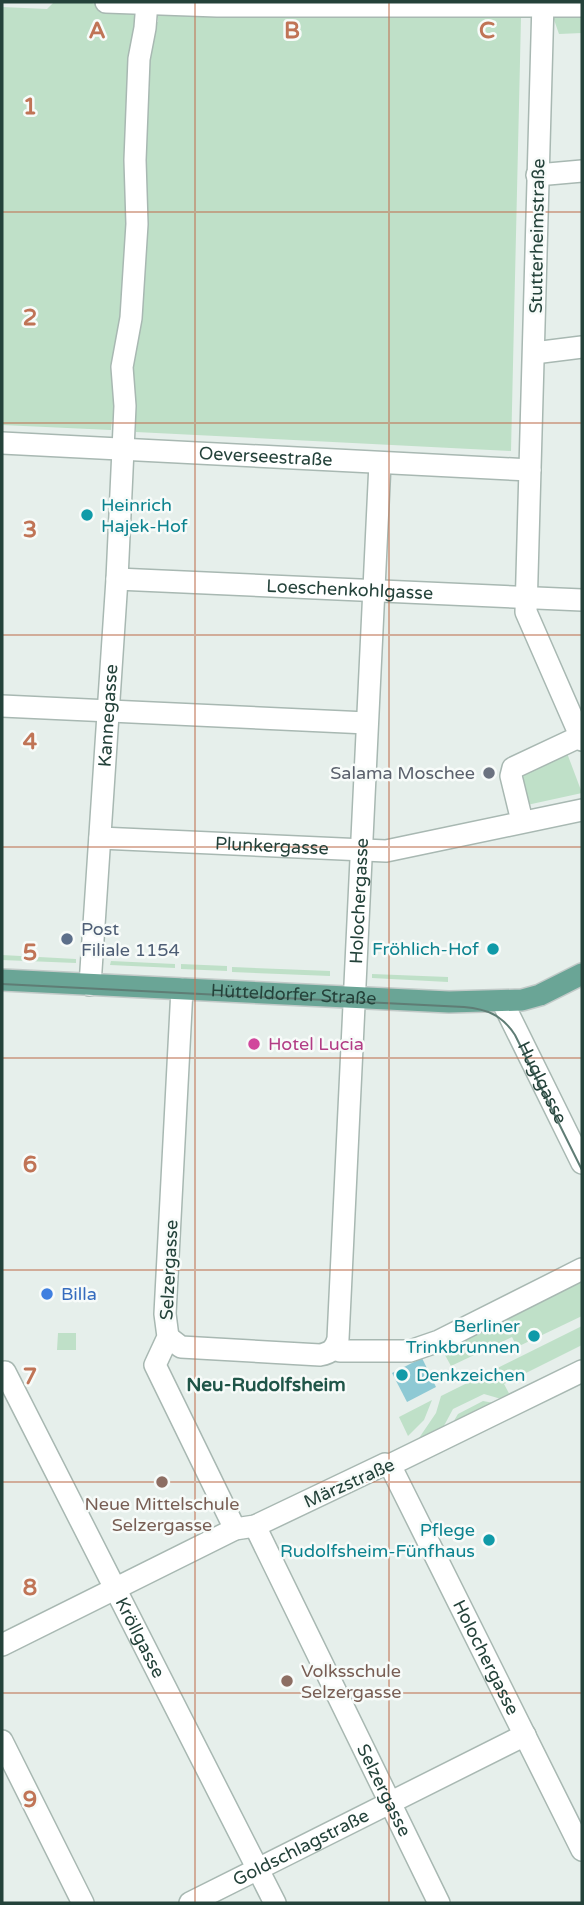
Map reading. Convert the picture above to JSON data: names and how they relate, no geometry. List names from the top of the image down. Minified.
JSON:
{"streets":{"main road":["Hütteldorfer Straße"],"street":["Stutterheimstraße","Oeverseestraße","Loeschenkohlgasse","Kannegasse","Plunkergasse","Holochergasse","Huglgasse","Selzergasse","Märzstraße","Kröllgasse","Goldschlagstraße"]},"crossings":[["Stutterheimstraße","Oeverseestraße"],["Stutterheimstraße","Loeschenkohlgasse"],["Oeverseestraße","Kannegasse"],["Oeverseestraße","Holochergasse"],["Loeschenkohlgasse","Kannegasse"],["Loeschenkohlgasse","Holochergasse"],["Kannegasse","Plunkergasse"],["Kannegasse","Hütteldorfer Straße"],["Plunkergasse","Holochergasse"],["Holochergasse","Hütteldorfer Straße"],["Holochergasse","Märzstraße"],["Holochergasse","Goldschlagstraße"],["Hütteldorfer Straße","Huglgasse"],["Hütteldorfer Straße","Selzergasse"],["Selzergasse","Märzstraße"],["Selzergasse","Goldschlagstraße"],["Märzstraße","Kröllgasse"],["Kröllgasse","Goldschlagstraße"]],"districts":["Neu-Rudolfsheim"],"places":["Heinrich Hajek-Hof","Salama Moschee","Post Filiale 1154","Fröhlich-Hof","Hotel Lucia","Billa","Berliner Trinkbrunnen","Denkzeichen","Neue Mittelschule Selzergasse","Pflege Rudolfsheim-Fünfhaus","Volksschule Selzergasse"],"grid":{"columns":["A","B","C"],"rows":["1","2","3","4","5","6","7","8","9"]}}
